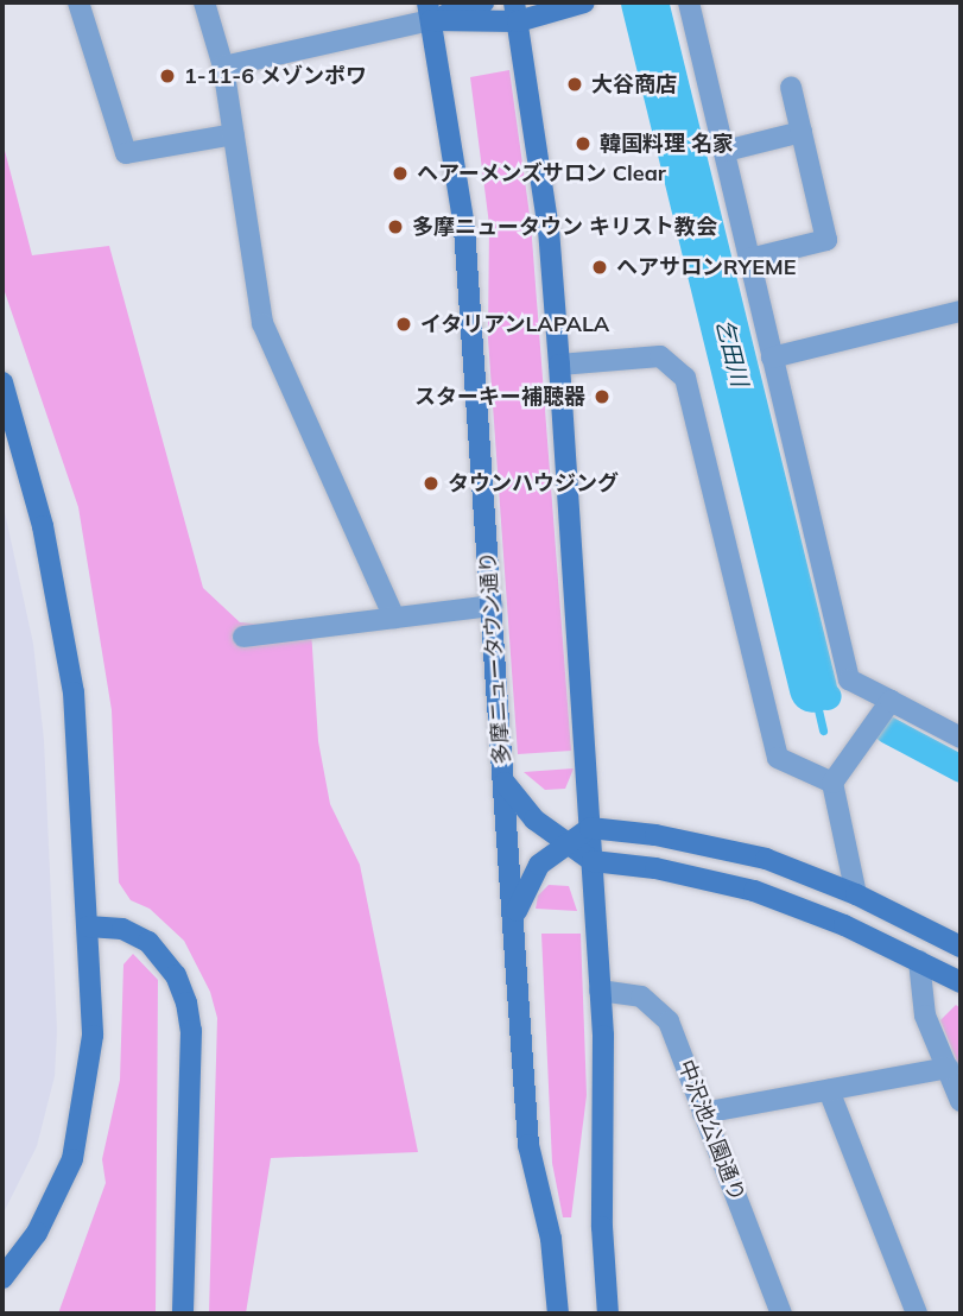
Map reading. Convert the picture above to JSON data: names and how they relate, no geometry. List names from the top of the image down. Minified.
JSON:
{"streets":{"main road":["多摩ニュータウン通り"],"street":["中沢池公園通り"]},"water":["乞田川"],"places":["1-11-6 メゾンポワ","大谷商店","韓国料理 名家","ヘアーメンズサロン Clear","多摩ニュータウン キリスト教会","ヘアサロンRYEME","イタリアンLAPALA","スターキー補聴器","タウンハウジング"]}
